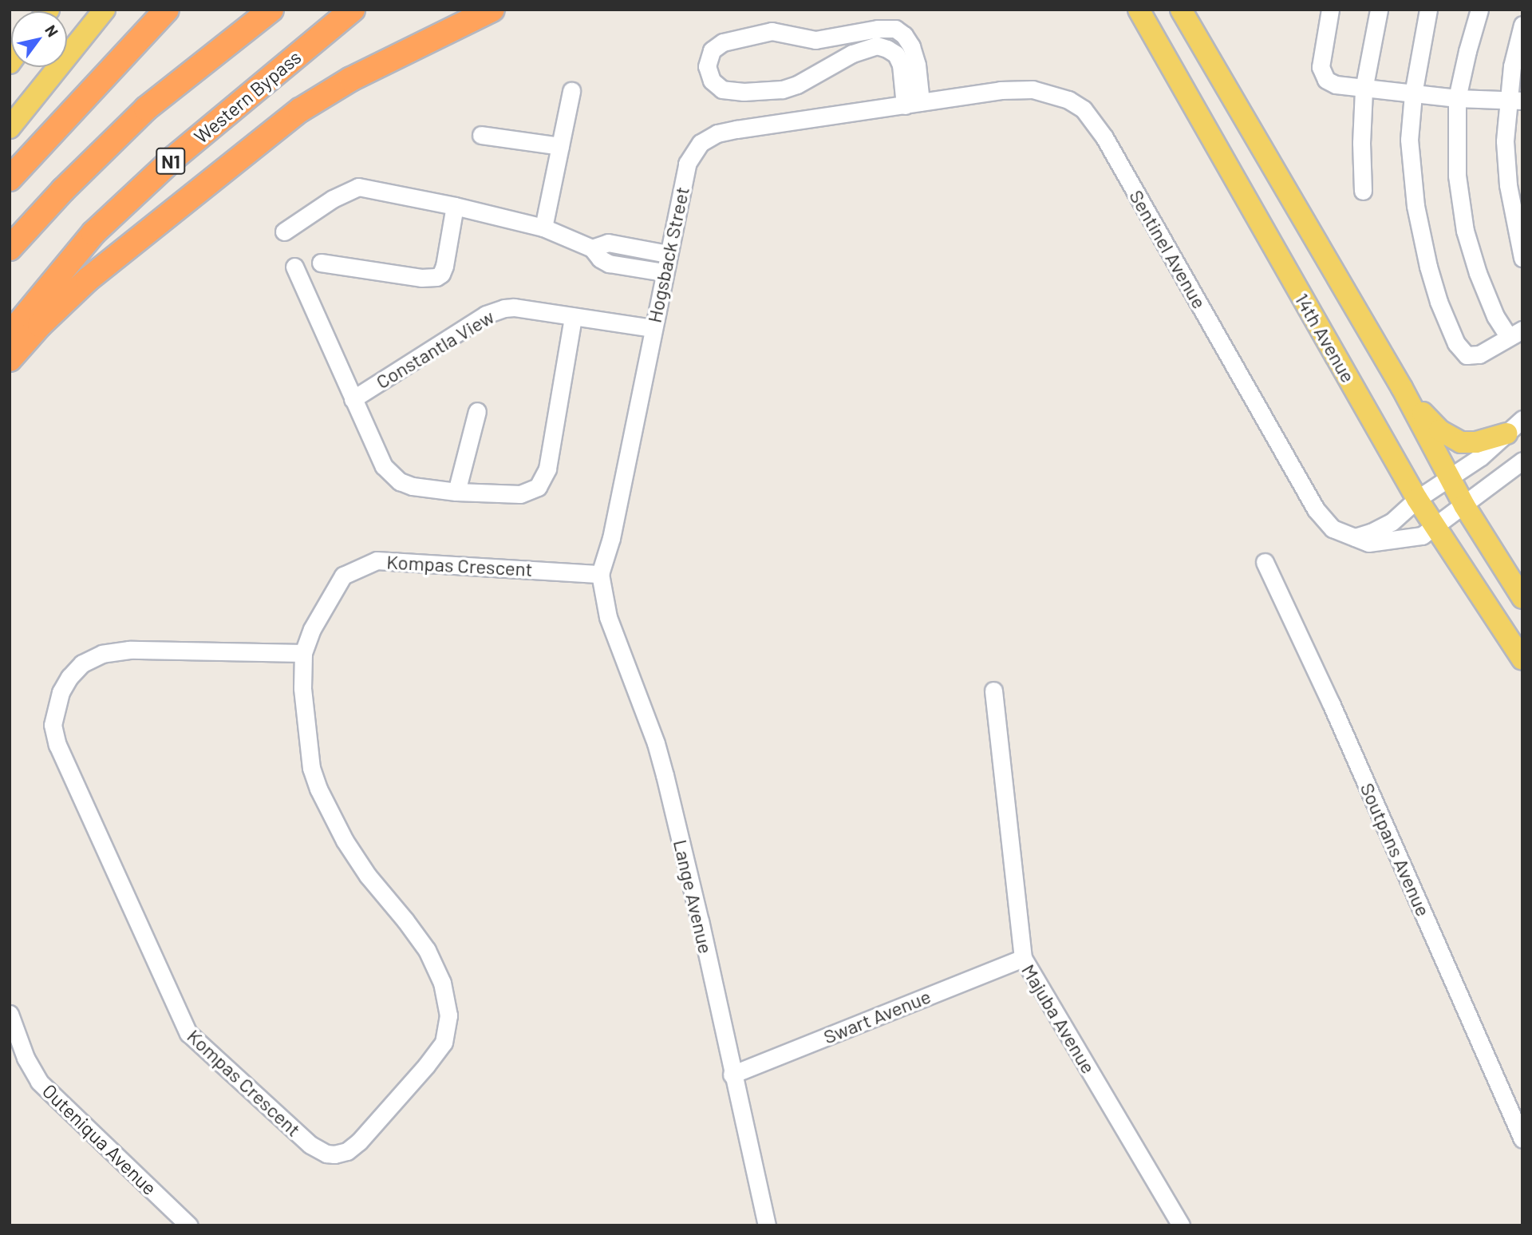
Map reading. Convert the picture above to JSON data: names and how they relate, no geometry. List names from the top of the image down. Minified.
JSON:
{"streets":{"highway":["Western Bypass","N1"],"main road":["14th Avenue"],"street":["Sentinel Avenue","Hogsback Street","Constantla View","Kompas Crescent","Soutpans Avenue","Lange Avenue","Swart Avenue","Majuba Avenue","Outeniqua Avenue"]},"crossings":[["Sentinel Avenue","Hogsback Street"],["Sentinel Avenue","14th Avenue"],["Hogsback Street","Constantla View"],["Hogsback Street","Kompas Crescent"],["Hogsback Street","Lange Avenue"],["Kompas Crescent","Lange Avenue"],["Lange Avenue","Swart Avenue"],["Swart Avenue","Majuba Avenue"]],"north":"top right"}
